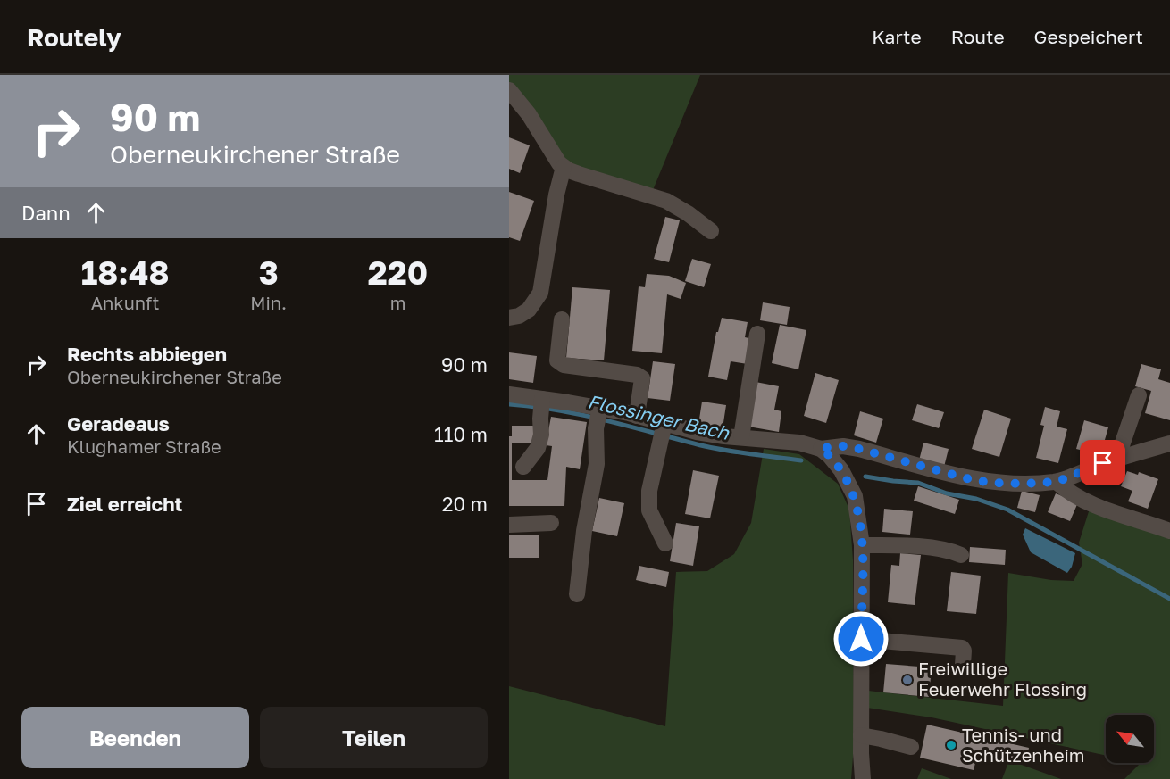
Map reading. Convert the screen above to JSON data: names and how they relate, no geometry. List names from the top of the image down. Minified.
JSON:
{"water":["Flossinger Bach"],"places":["Freiwillige Feuerwehr Flossing","Tennis- und Schützenheim"],"north":"top left","page":{"header":"Routely","nav":["Karte","Route","Gespeichert"],"turn":["90 m","Oberneukirchener Straße"],"then":"Dann","eta":["18:48","Ankunft","3","Min.","220","m"],"list":[{"name":"Rechts abbiegen","note":"Oberneukirchener Straße","value":"90 m"},{"name":"Geradeaus","note":"Klughamer Straße","value":"110 m"},{"name":"Ziel erreicht","value":"20 m"}],"buttons":["Beenden","Teilen"]}}
